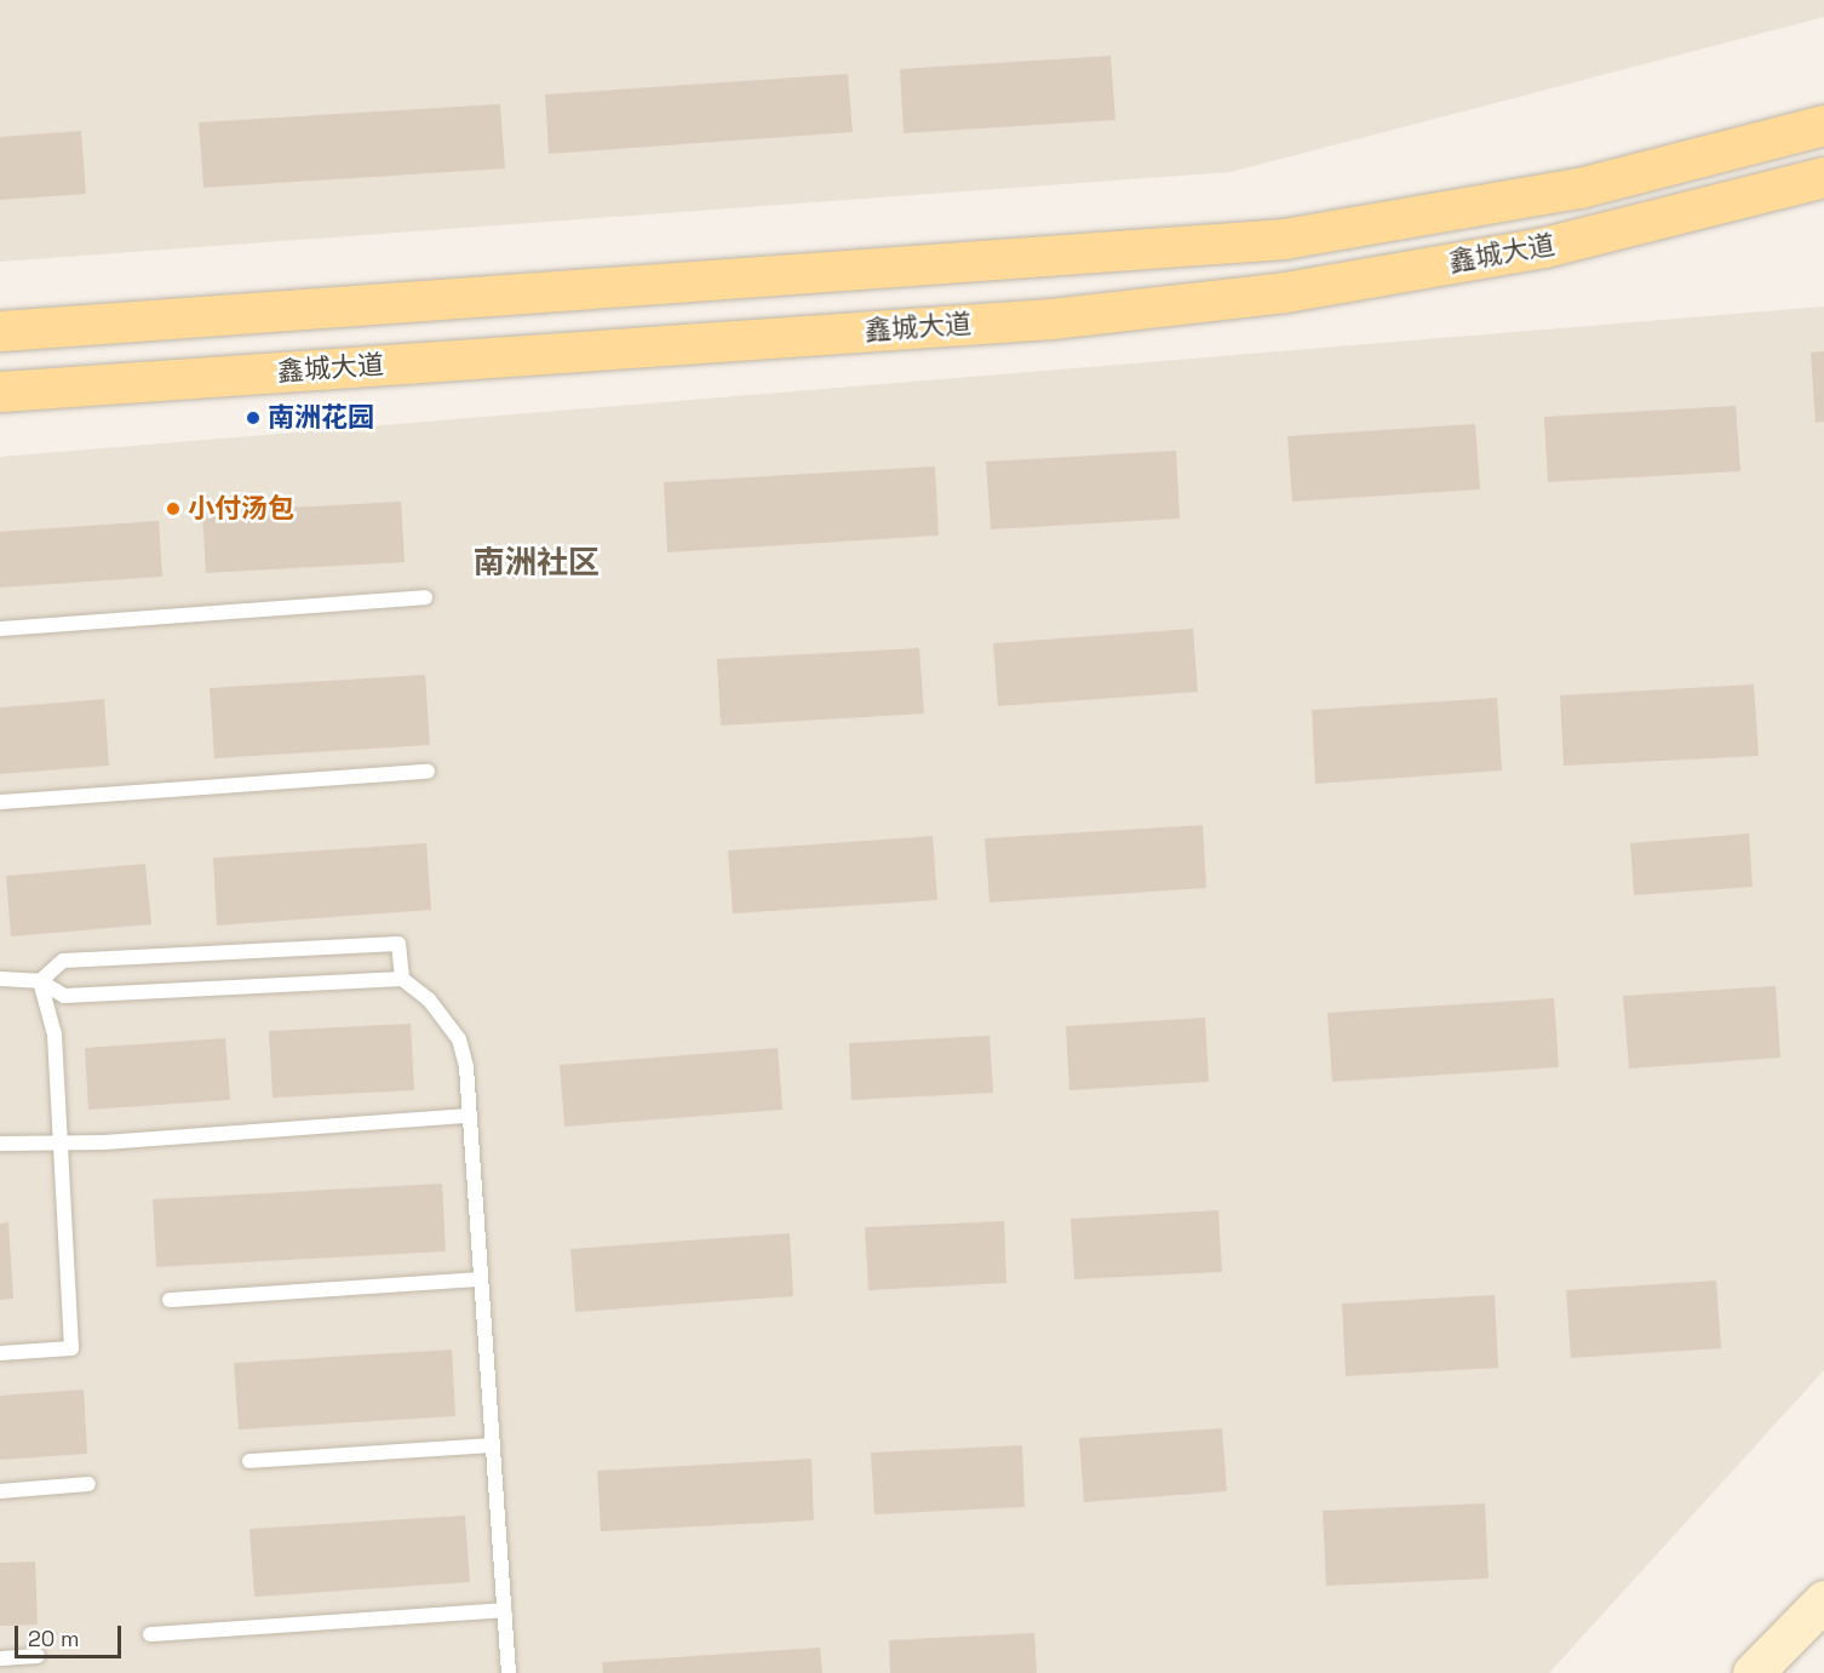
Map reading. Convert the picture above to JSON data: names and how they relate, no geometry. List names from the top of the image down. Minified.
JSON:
{"streets":{"main road":["鑫城大道"]},"districts":["南洲社区"],"places":["南洲花园","小付汤包"],"scale_bar":"20 m"}
